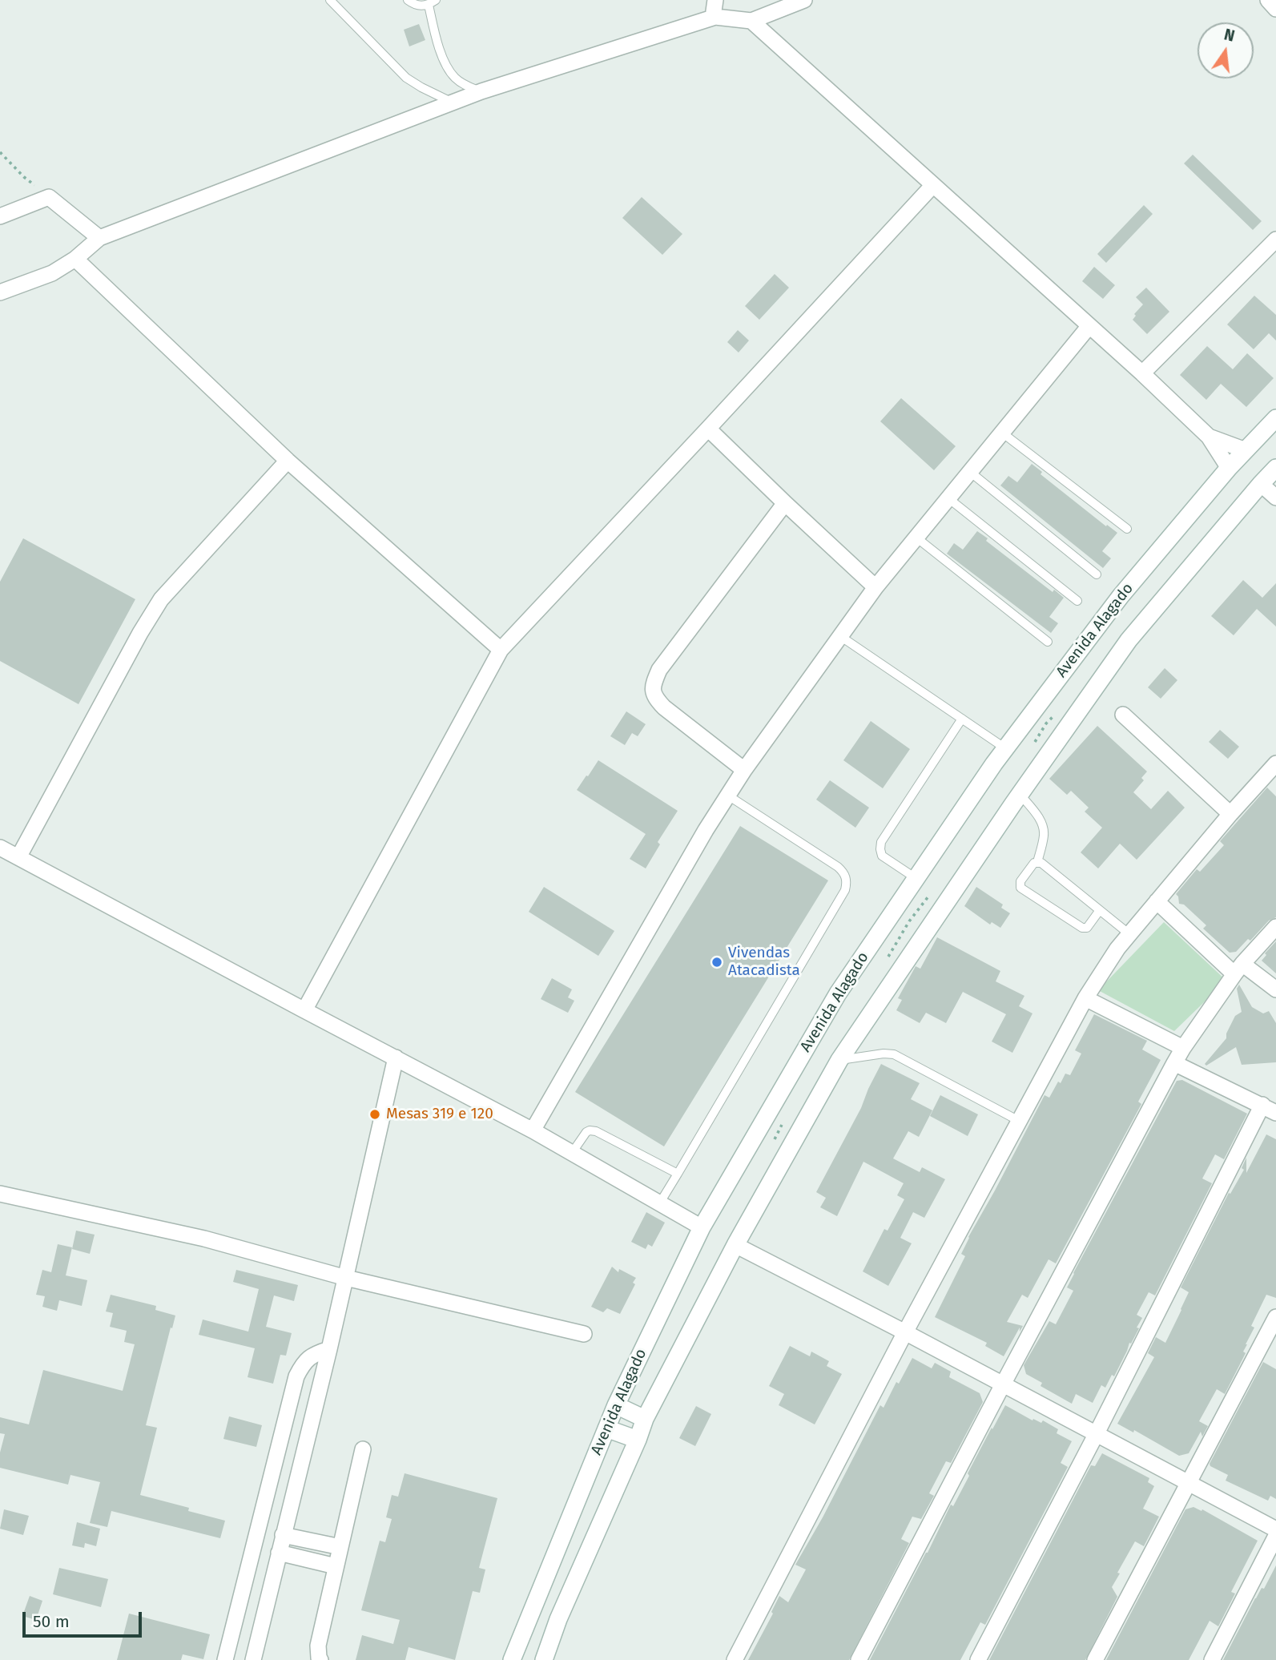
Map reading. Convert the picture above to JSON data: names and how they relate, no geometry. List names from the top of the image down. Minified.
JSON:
{"streets":{"main road":["Avenida Alagado"]},"places":["Vivendas Atacadista","Mesas 319 e 120"],"scale_bar":"50 m","north":"top"}
